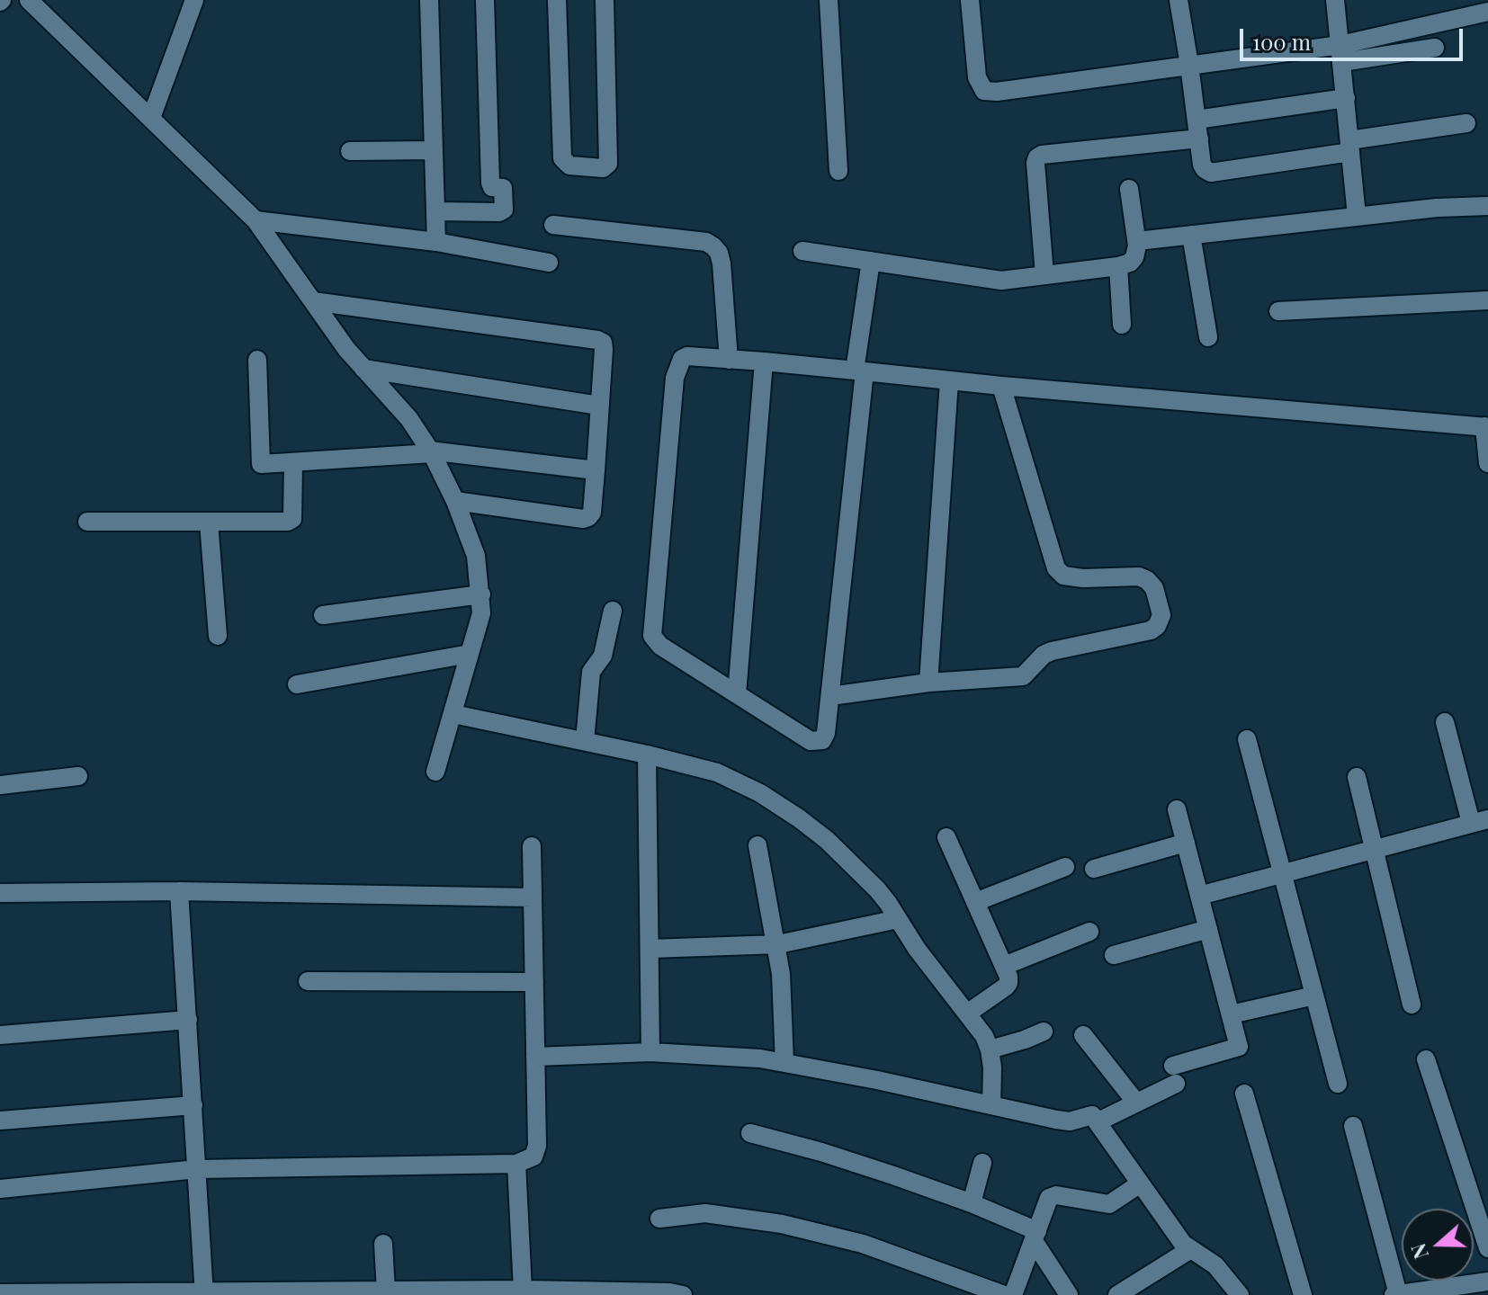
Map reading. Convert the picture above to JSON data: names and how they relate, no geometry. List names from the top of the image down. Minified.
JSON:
{"scale_bar":"100 m","north":"left"}
